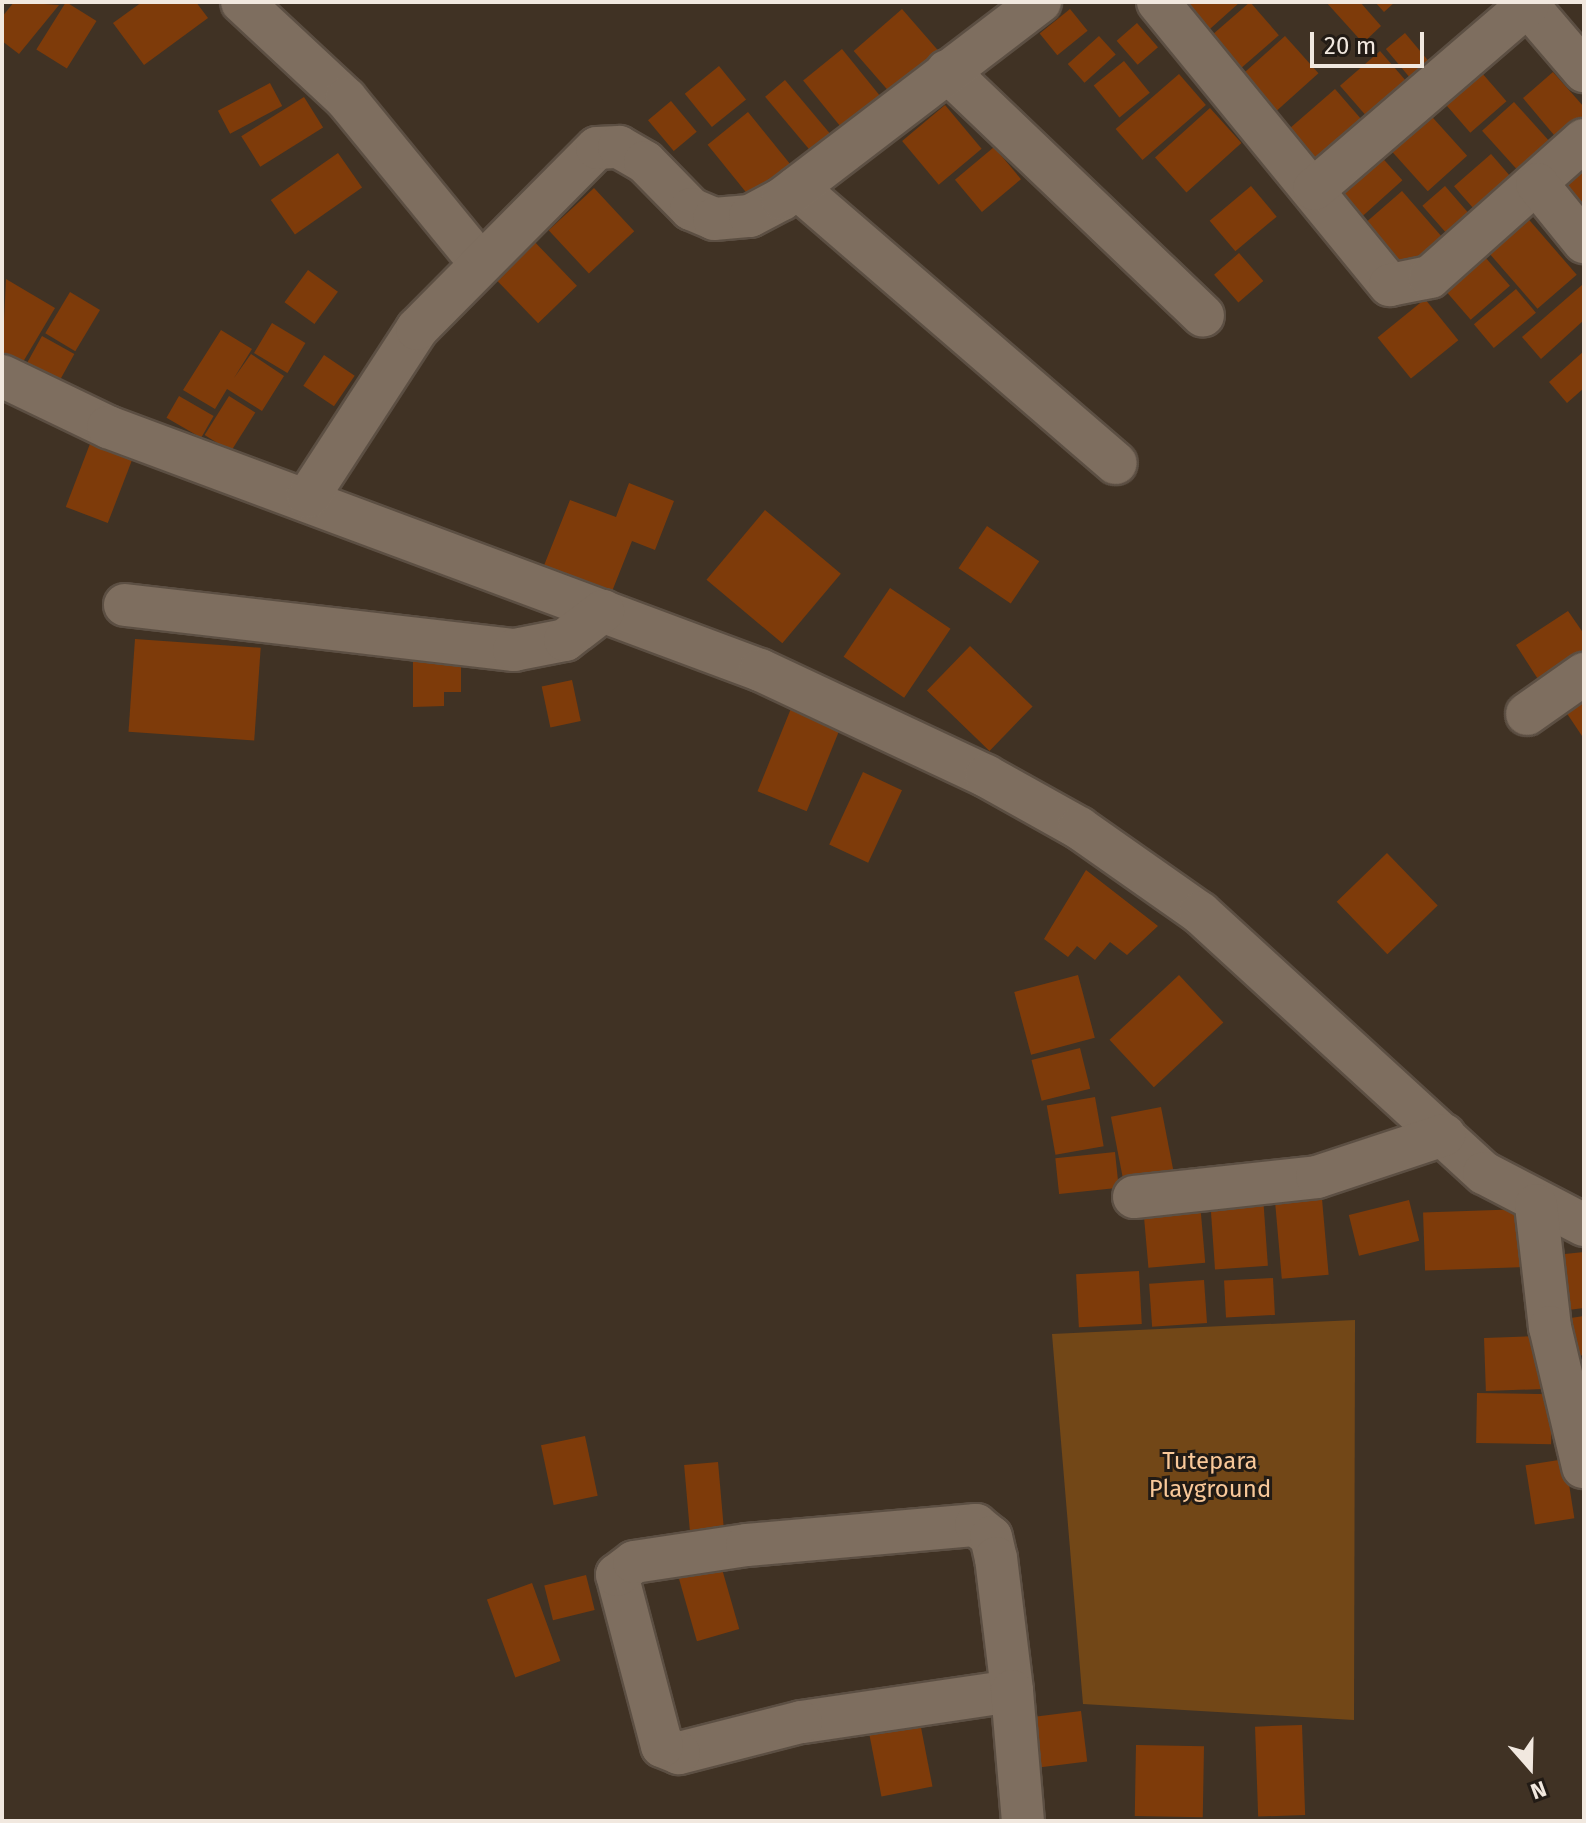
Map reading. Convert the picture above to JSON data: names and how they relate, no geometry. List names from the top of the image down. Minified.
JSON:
{"parks":["Tutepara Playground"],"scale_bar":"20 m","north":"bottom"}
